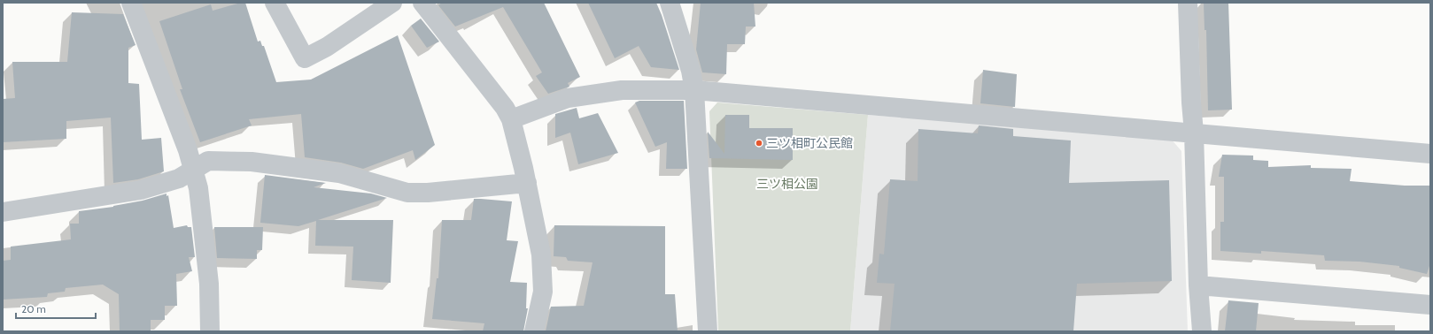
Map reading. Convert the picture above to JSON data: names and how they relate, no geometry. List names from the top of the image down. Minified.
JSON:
{"parks":["三ツ相公園"],"places":["三ツ相町公民館"],"scale_bar":"20 m"}
